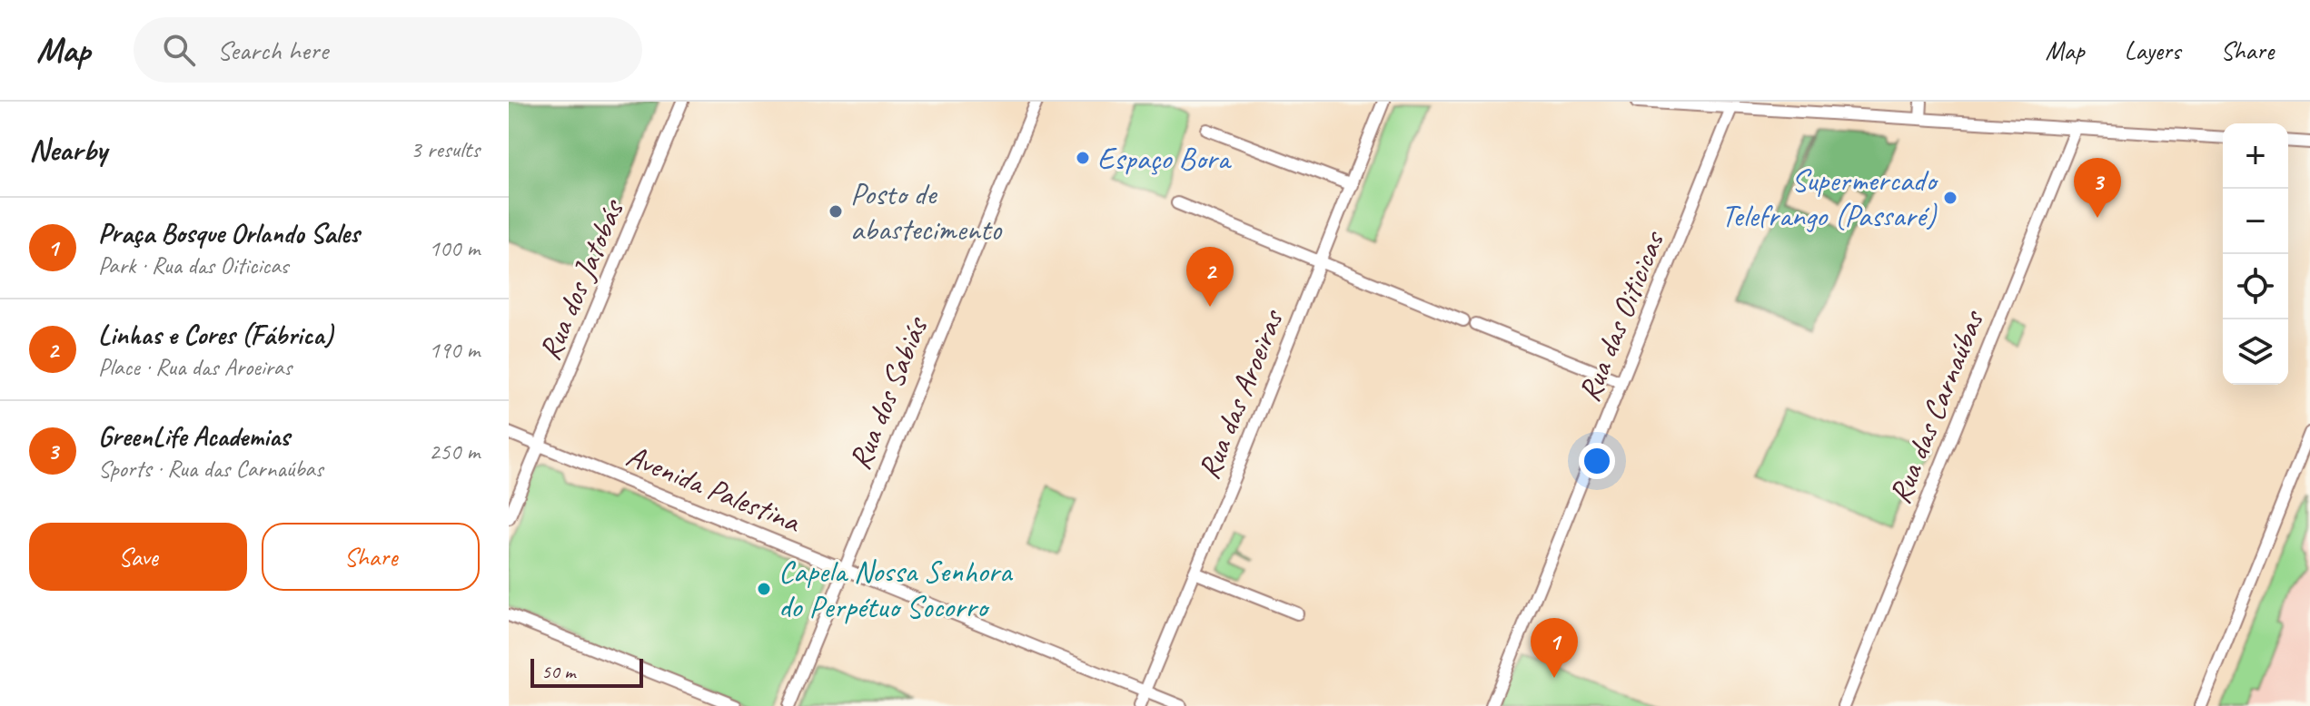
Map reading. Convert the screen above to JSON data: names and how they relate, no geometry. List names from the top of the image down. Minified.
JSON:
{"streets":{"street":["Rua dos Jatobás","Rua das Oiticicas","Rua dos Sabiás","Rua das Aroeiras","Rua das Carnaúbas","Avenida Palestina"]},"crossings":[["Rua dos Jatobás","Avenida Palestina"],["Rua dos Sabiás","Avenida Palestina"],["Rua das Aroeiras","Avenida Palestina"]],"places":["Espaço Bora","Supermercado Telefrango (Passaré)","Posto de abastecimento","Capela Nossa Senhora do Perpétuo Socorro"],"scale_bar":"50 m","page":{"header":"Map","search":"Search here","nav":["Map","Layers","Share"],"heading":["Nearby","3 results"],"map_buttons":["+","−"],"pins":["3","2","1"],"list":[{"mark":"1","name":"Praça Bosque Orlando Sales","note":"Park · Rua das Oiticicas","value":"100 m"},{"mark":"2","name":"Linhas e Cores (Fábrica)","note":"Place · Rua das Aroeiras","value":"190 m"},{"mark":"3","name":"GreenLife Academias","note":"Sports · Rua das Carnaúbas","value":"250 m"}],"buttons":["Save","Share"],"scale":"50 m"}}
